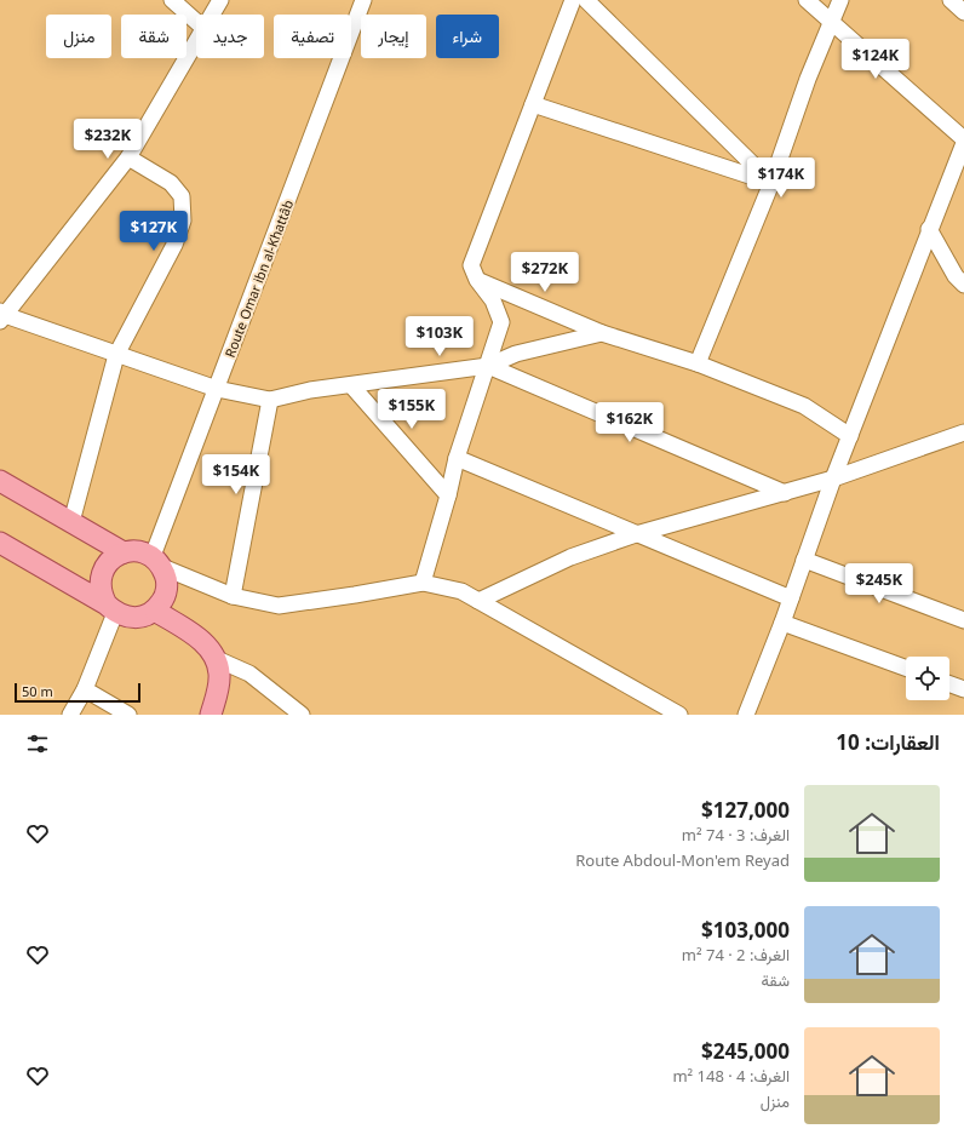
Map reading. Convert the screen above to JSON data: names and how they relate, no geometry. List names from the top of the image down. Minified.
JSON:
{"streets":{"street":["Route Omar ibn al-Khattâb"]},"scale_bar":"50 m","page":{"chip":["شراء","إيجار","تصفية","جديد","شقة","منزل"],"price":["$124K","$232K","$174K","$127K","$272K","$103K","$155K","$162K","$154K","$245K"],"scale":"50 m","heading":"العقارات: 10","list":[{"name":"$127,000","note":"الغرف: 3 · 74 m² · Route Abdoul-Mon'em Reyad"},{"name":"$103,000","note":"الغرف: 2 · 74 m² · شقة"},{"name":"$245,000","note":"الغرف: 4 · 148 m² · منزل"}]}}
